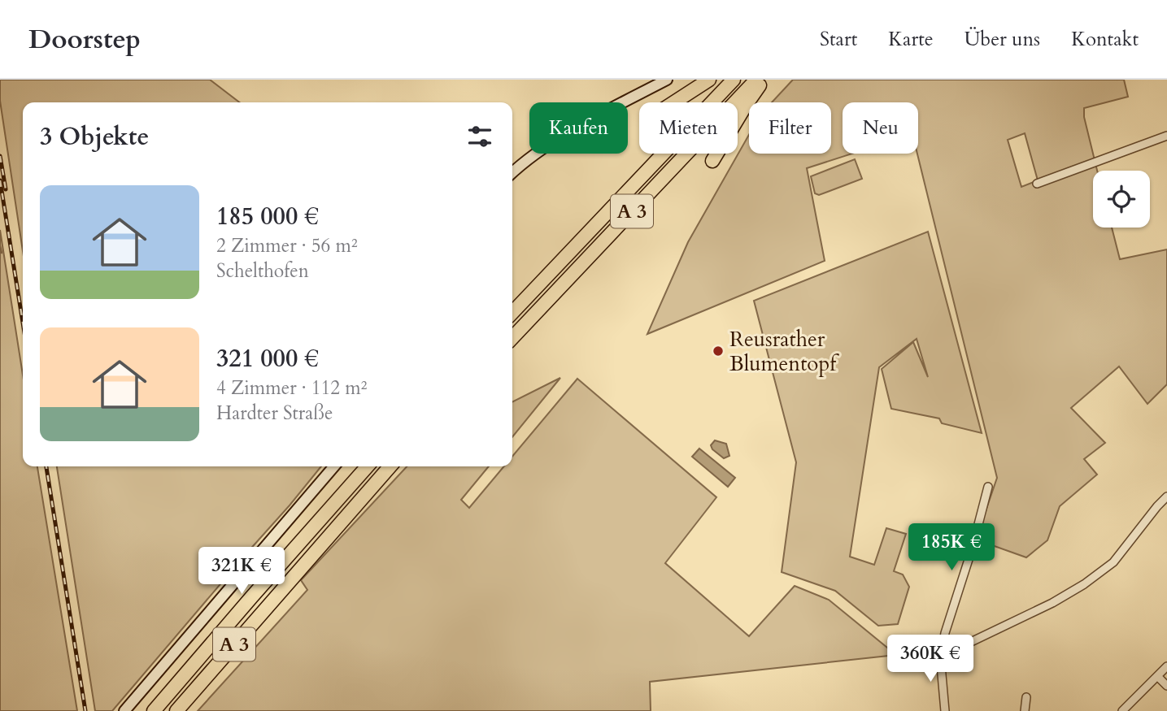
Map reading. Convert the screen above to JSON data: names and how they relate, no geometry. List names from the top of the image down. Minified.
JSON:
{"streets":{"highway":["A 3"]},"places":["Reusrather Blumentopf"],"page":{"header":"Doorstep","nav":["Start","Karte","Über uns","Kontakt"],"chip":["Kaufen","Mieten","Filter","Neu"],"heading":"3 Objekte","list":[{"name":"185 000 €","note":"2 Zimmer · 56 m² · Schelthofen"},{"name":"321 000 €","note":"4 Zimmer · 112 m² · Hardter Straße"}],"price":["185K €","321K €","360K €"]}}
